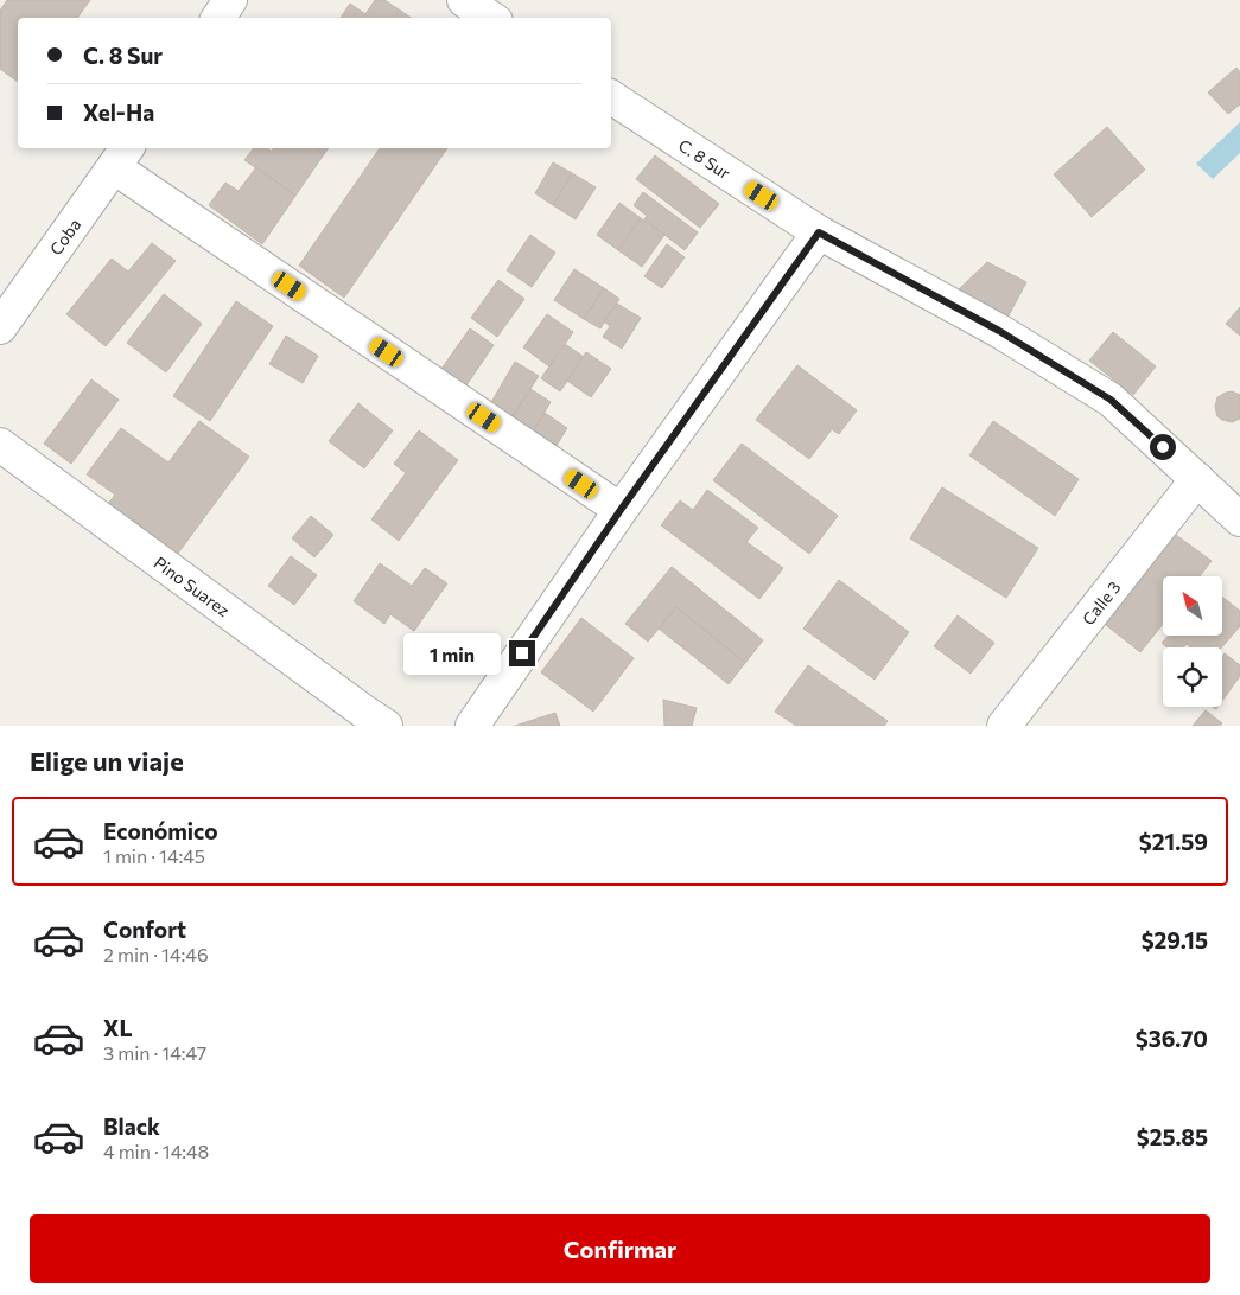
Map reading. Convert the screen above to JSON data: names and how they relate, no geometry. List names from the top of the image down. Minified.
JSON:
{"streets":{"street":["C. 8 Sur","Coba","Pino Suarez","Calle 3"]},"crossings":[["C. 8 Sur","Calle 3"]],"north":"top left","page":{"banner":["C. 8 Sur","Xel-Ha"],"bubble":"1 min","heading":"Elige un viaje","list":[{"name":"Económico","note":"1 min · 14:45","value":"$21.59"},{"name":"Confort","note":"2 min · 14:46","value":"$29.15"},{"name":"XL","note":"3 min · 14:47","value":"$36.70"},{"name":"Black","note":"4 min · 14:48","value":"$25.85"}],"buttons":"Confirmar"}}
